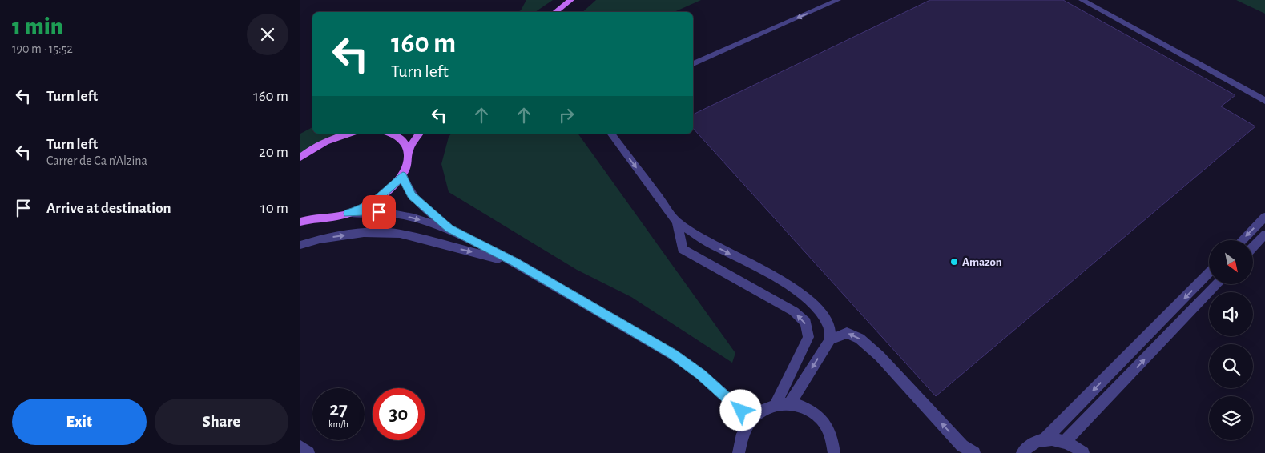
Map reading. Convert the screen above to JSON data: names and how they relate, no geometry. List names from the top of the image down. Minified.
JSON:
{"places":["Amazon"],"north":"bottom right","page":{"heading":["1 min","190 m · 15:52"],"turn":["160 m","Turn left"],"list":[{"name":"Turn left","value":"160 m"},{"name":"Turn left","note":"Carrer de Ca n'Alzina","value":"20 m"},{"name":"Arrive at destination","value":"10 m"}],"speed":"27 km/h","limit":"30","buttons":["Exit","Share"]}}
